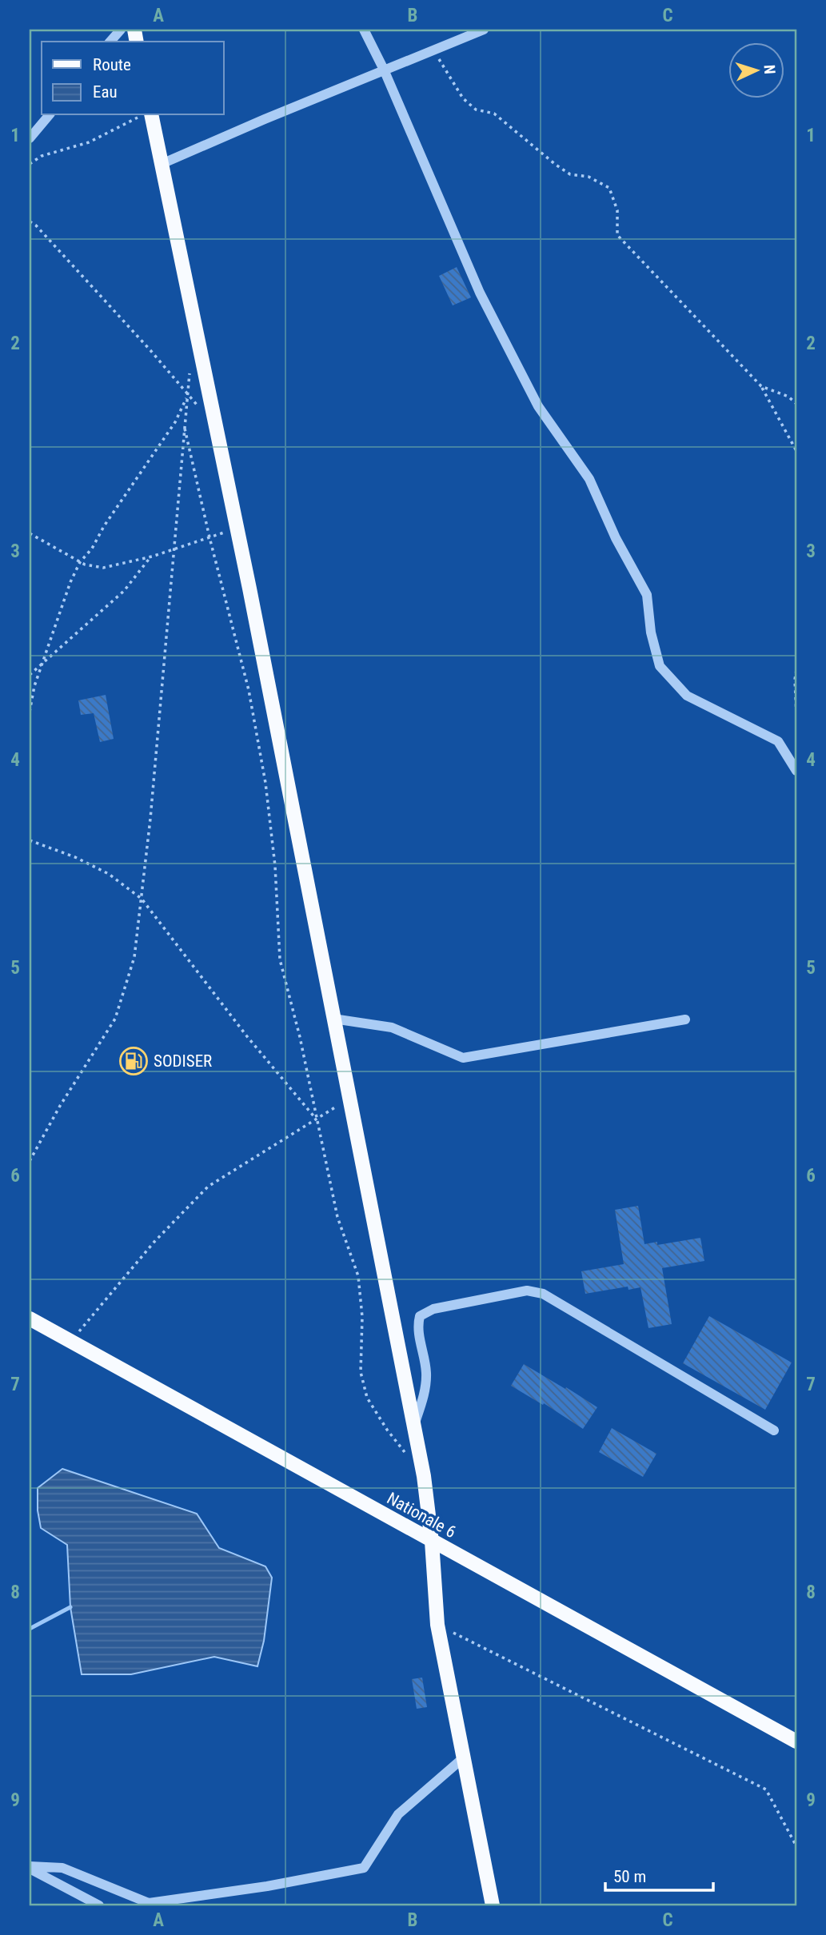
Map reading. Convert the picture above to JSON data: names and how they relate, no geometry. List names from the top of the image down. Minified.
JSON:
{"streets":{"main road":["Nationale 6"]},"places":{"fuel station":["SODISER"]},"legend":["Route","Eau"],"scale_bar":"50 m","north":"right","grid":{"columns":["A","B","C"],"rows":["1","2","3","4","5","6","7","8","9"]}}
